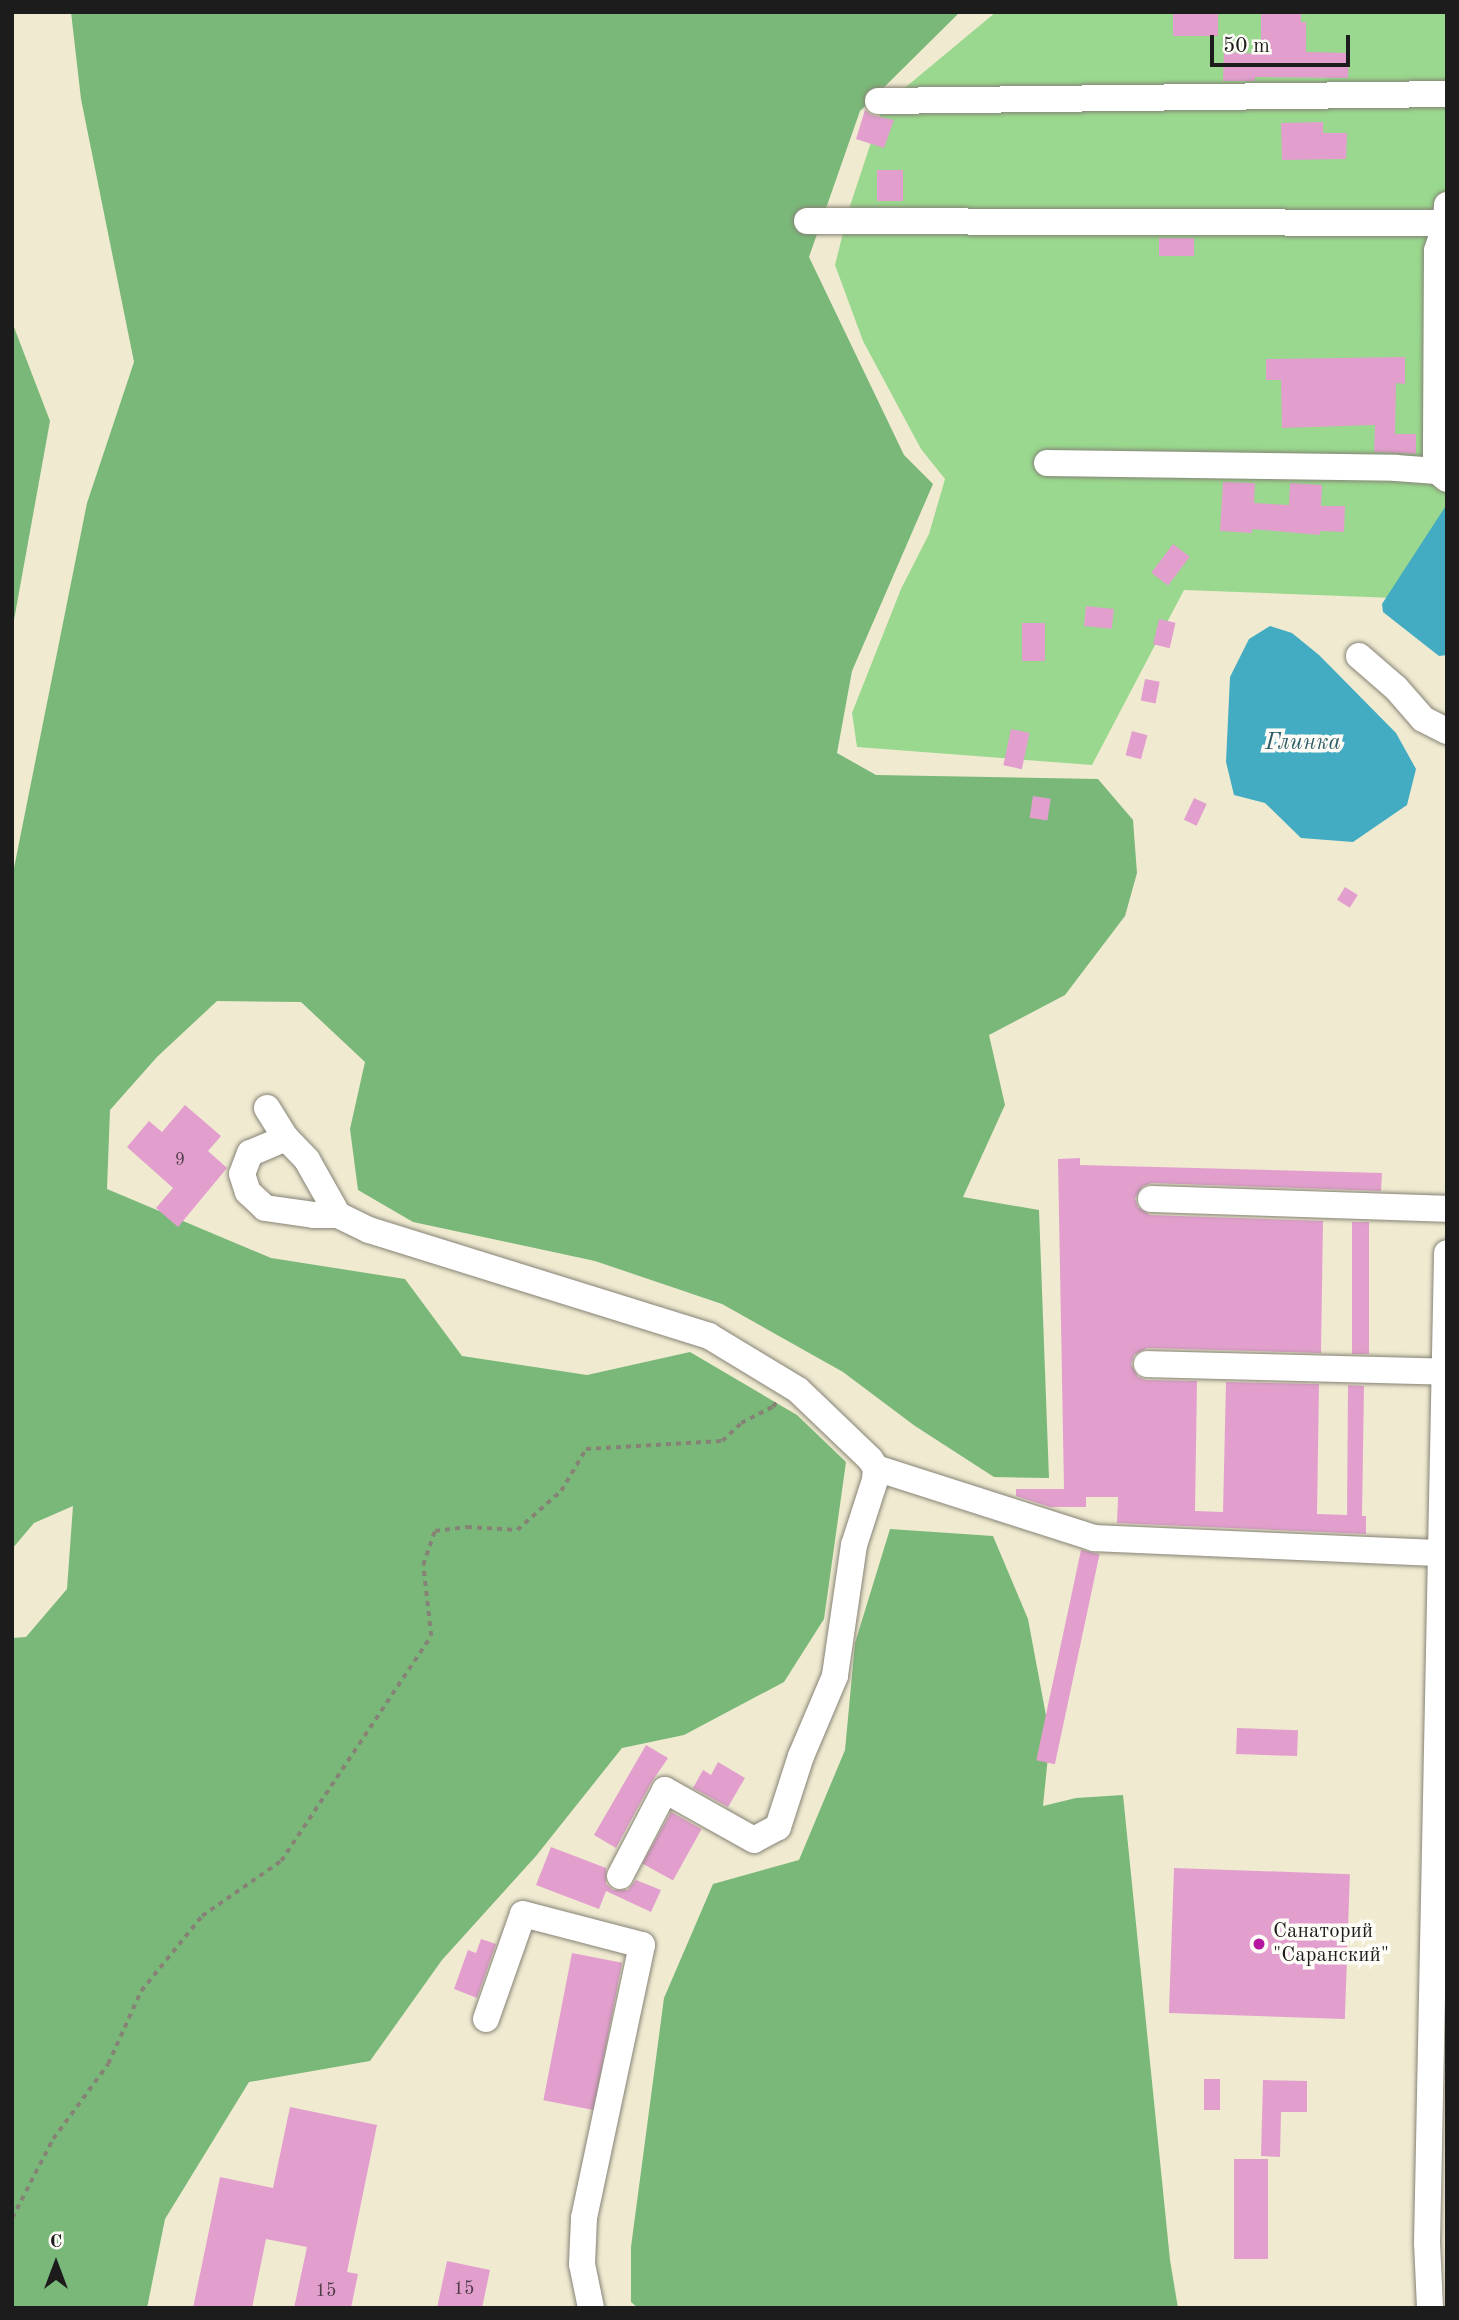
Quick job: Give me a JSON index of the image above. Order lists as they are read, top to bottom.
{
  "water": ["Глинка"],
  "places": ["Санаторий \"Саранский\""],
  "house_numbers": ["9", "15", "15"],
  "scale_bar": "50 m",
  "north": "top"
}
